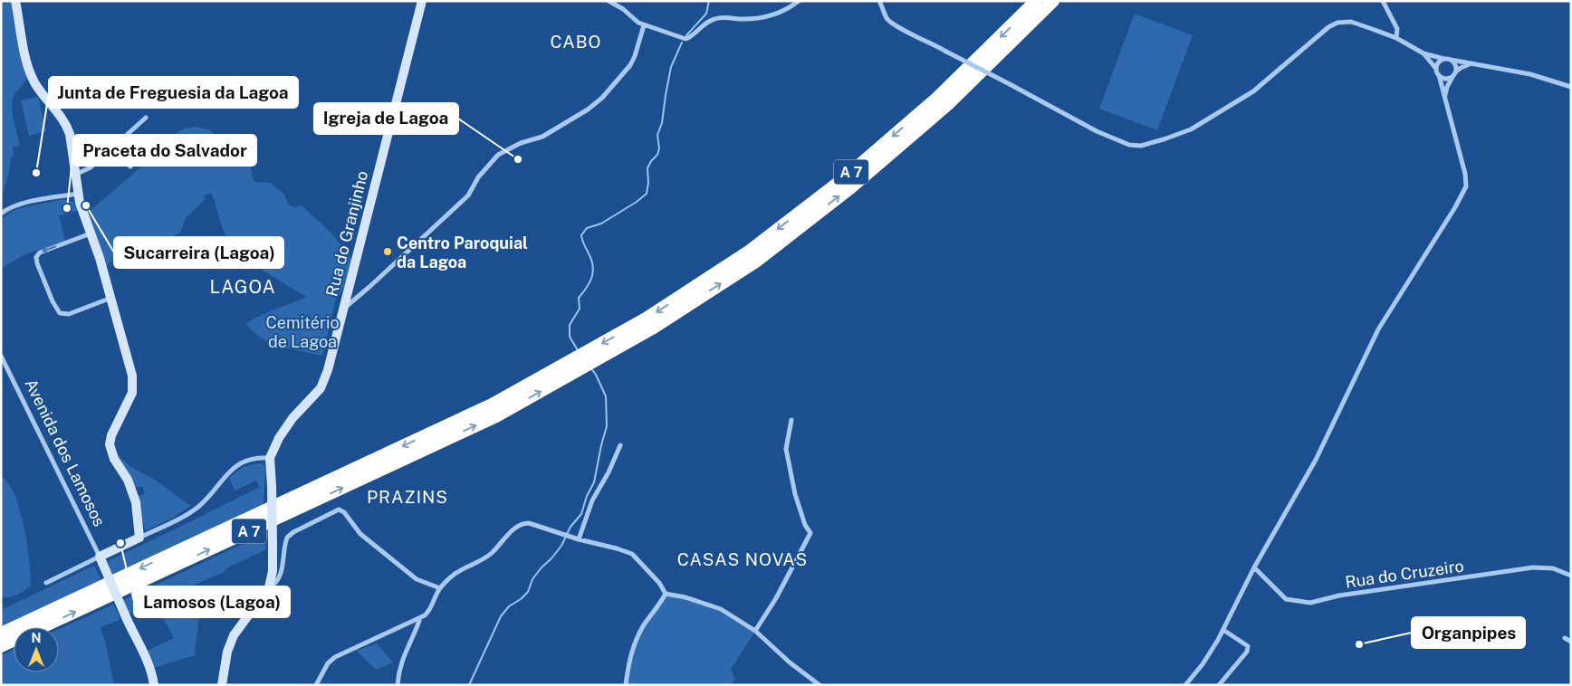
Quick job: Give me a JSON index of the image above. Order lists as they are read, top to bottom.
{
  "streets": {
    "highway": ["A 7"],
    "street": ["Rua do Granjinho", "Avenida dos Lamosos", "Rua do Cruzeiro"]
  },
  "districts": [
    "CABO",
    "LAGOA",
    "PRAZINS",
    "CASAS NOVAS"
  ],
  "parks": ["Cemitério de Lagoa"],
  "places": [
    "Igreja de Lagoa",
    "Junta de Freguesia da Lagoa",
    "Sucarreira (Lagoa)",
    "Praceta do Salvador",
    "Centro Paroquial da Lagoa",
    "Lamosos (Lagoa)",
    "Organpipes"
  ],
  "north": "top"
}
